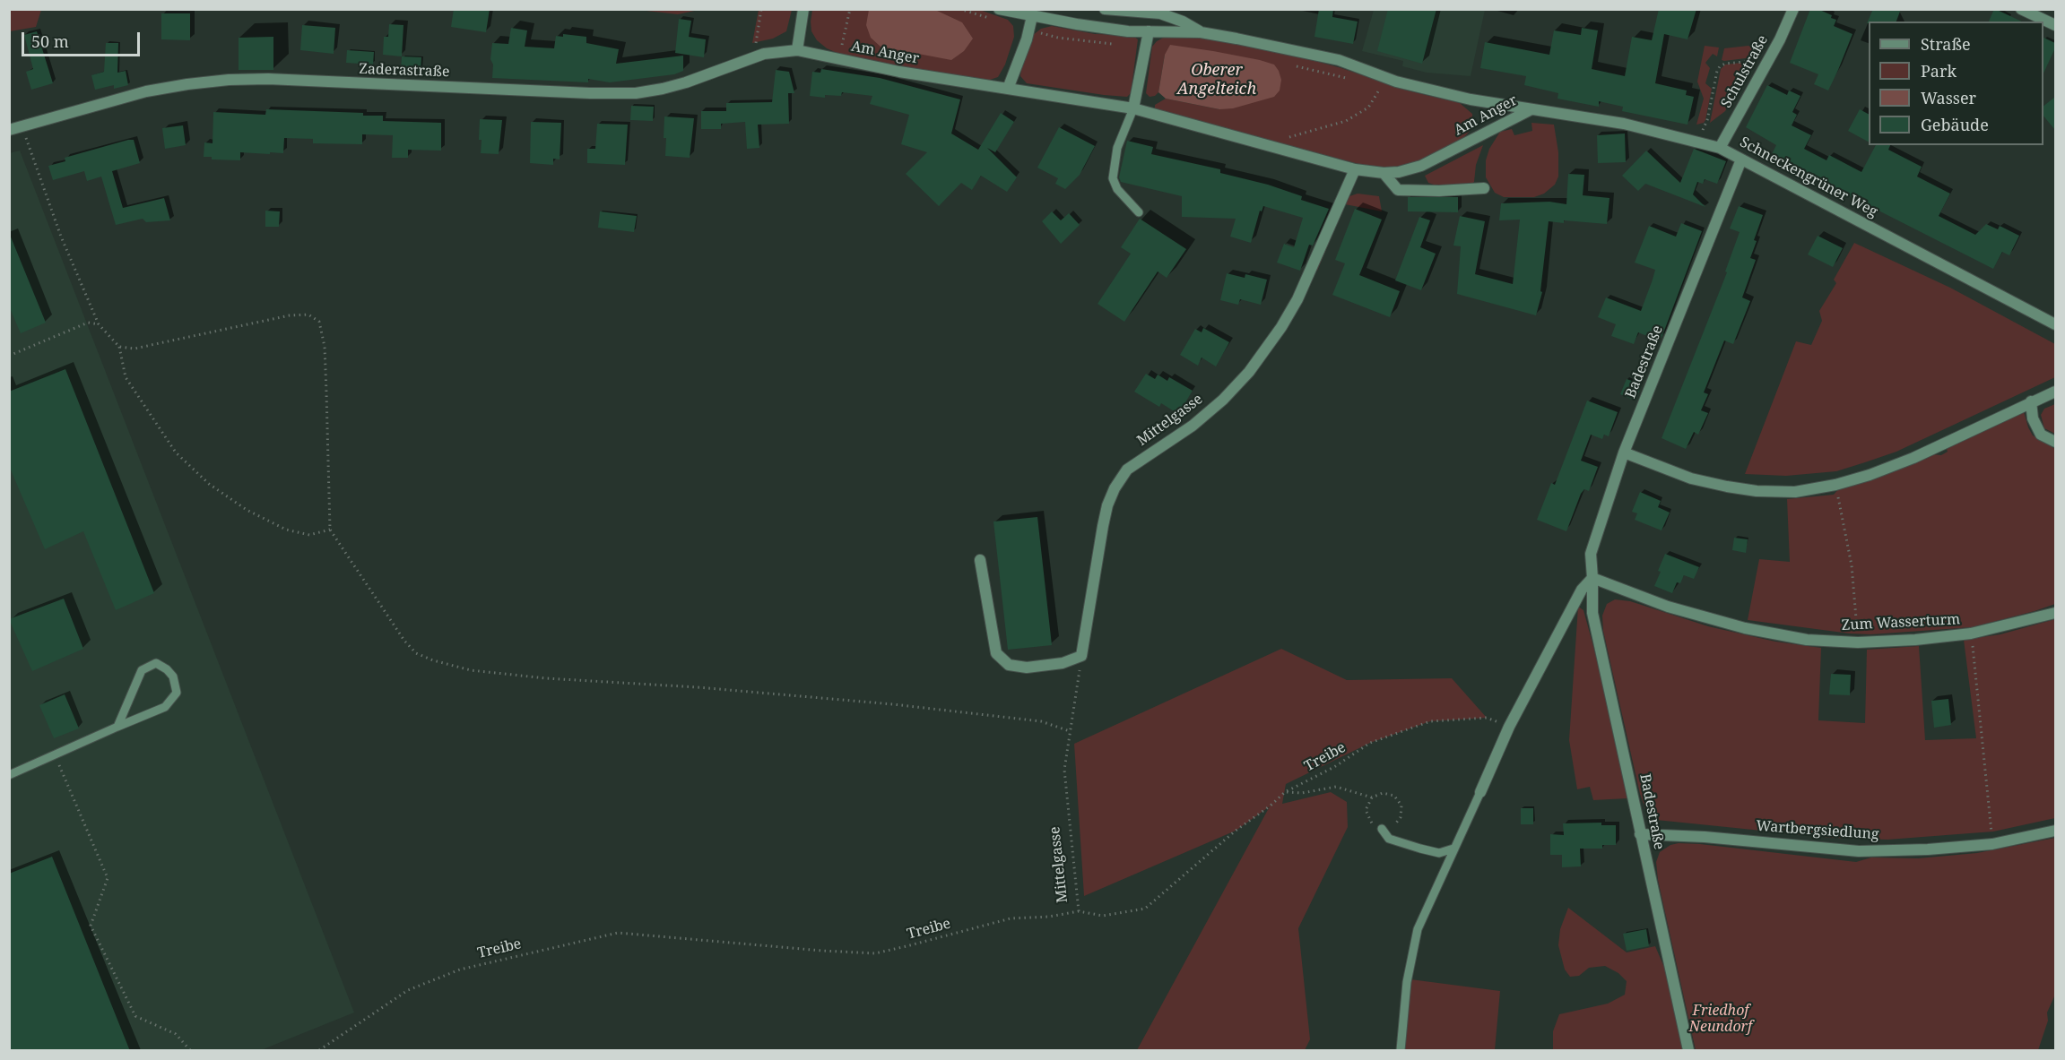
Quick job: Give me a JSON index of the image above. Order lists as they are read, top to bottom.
{
  "streets": {
    "street": [
      "Am Anger",
      "Zaderastraße",
      "Schulstraße",
      "Schneckengrüner Weg",
      "Badestraße",
      "Mittelgasse",
      "Zum Wasserturm",
      "Wartbergsiedlung"
    ],
    "path": ["Treibe"]
  },
  "crossings": [
    ["Am Anger", "Zaderastraße"],
    ["Am Anger", "Schneckengrüner Weg"],
    ["Am Anger", "Mittelgasse"],
    ["Schulstraße", "Schneckengrüner Weg"],
    ["Schneckengrüner Weg", "Badestraße"],
    ["Badestraße", "Zum Wasserturm"],
    ["Badestraße", "Wartbergsiedlung"],
    ["Mittelgasse", "Treibe"]
  ],
  "water": ["Oberer Angelteich"],
  "parks": ["Friedhof Neundorf"],
  "legend": [
    "Straße",
    "Park",
    "Wasser",
    "Gebäude"
  ],
  "scale_bar": "50 m"
}
